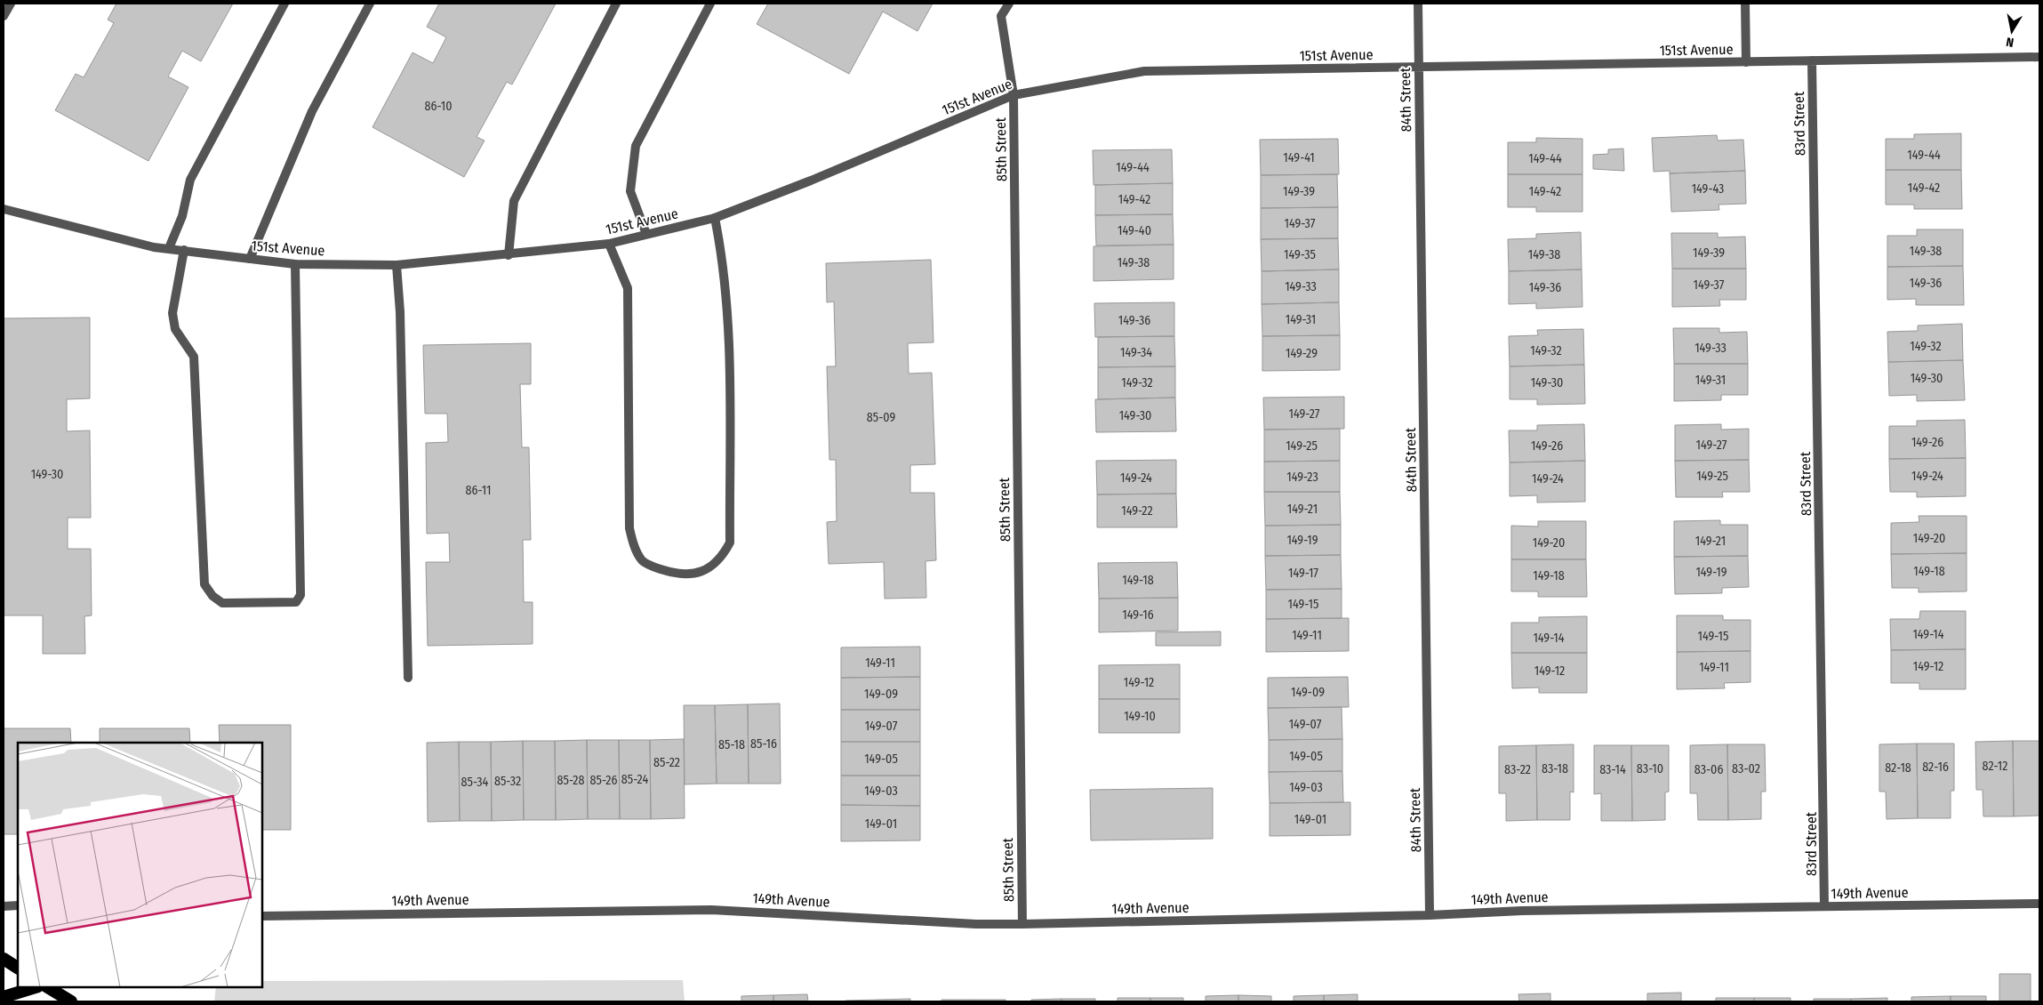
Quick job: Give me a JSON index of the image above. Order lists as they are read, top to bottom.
{
  "streets": {
    "street": [
      "151st Avenue",
      "84th Street",
      "83rd Street",
      "85th Street",
      "149th Avenue"
    ]
  },
  "crossings": [
    ["151st Avenue", "84th Street"],
    ["151st Avenue", "83rd Street"],
    ["151st Avenue", "85th Street"],
    ["84th Street", "149th Avenue"],
    ["83rd Street", "149th Avenue"],
    ["85th Street", "149th Avenue"]
  ],
  "house_numbers": [
    "86-10",
    "149-44",
    "149-41",
    "149-44",
    "149-44",
    "149-42",
    "149-43",
    "149-39",
    "149-42",
    "149-42",
    "149-37",
    "149-40",
    "149-38",
    "149-39",
    "149-35",
    "149-38",
    "149-38",
    "149-36",
    "149-37",
    "149-33",
    "149-36",
    "149-31",
    "149-36",
    "149-32",
    "149-33",
    "149-32",
    "149-34",
    "149-29",
    "149-30",
    "149-31",
    "149-32",
    "149-30",
    "149-27",
    "149-30",
    "85-09",
    "149-26",
    "149-27",
    "149-25",
    "149-26",
    "149-30",
    "149-25",
    "149-24",
    "149-23",
    "149-24",
    "149-24",
    "86-11",
    "149-21",
    "149-22",
    "149-20",
    "149-19",
    "149-21",
    "149-20",
    "149-18",
    "149-19",
    "149-17",
    "149-18",
    "149-18",
    "149-15",
    "149-16",
    "149-14",
    "149-11",
    "149-15",
    "149-14",
    "149-11",
    "149-12",
    "149-11",
    "149-12",
    "149-12",
    "149-09",
    "149-09",
    "149-10",
    "149-07",
    "149-07",
    "85-16",
    "85-18",
    "149-05",
    "149-05",
    "85-22",
    "82-12",
    "82-16",
    "82-18",
    "83-18",
    "83-10",
    "83-02",
    "83-22",
    "83-14",
    "83-06",
    "85-24",
    "85-28",
    "85-26",
    "85-32",
    "85-34",
    "149-03",
    "149-03",
    "149-01",
    "149-01"
  ],
  "north": "bottom"
}
